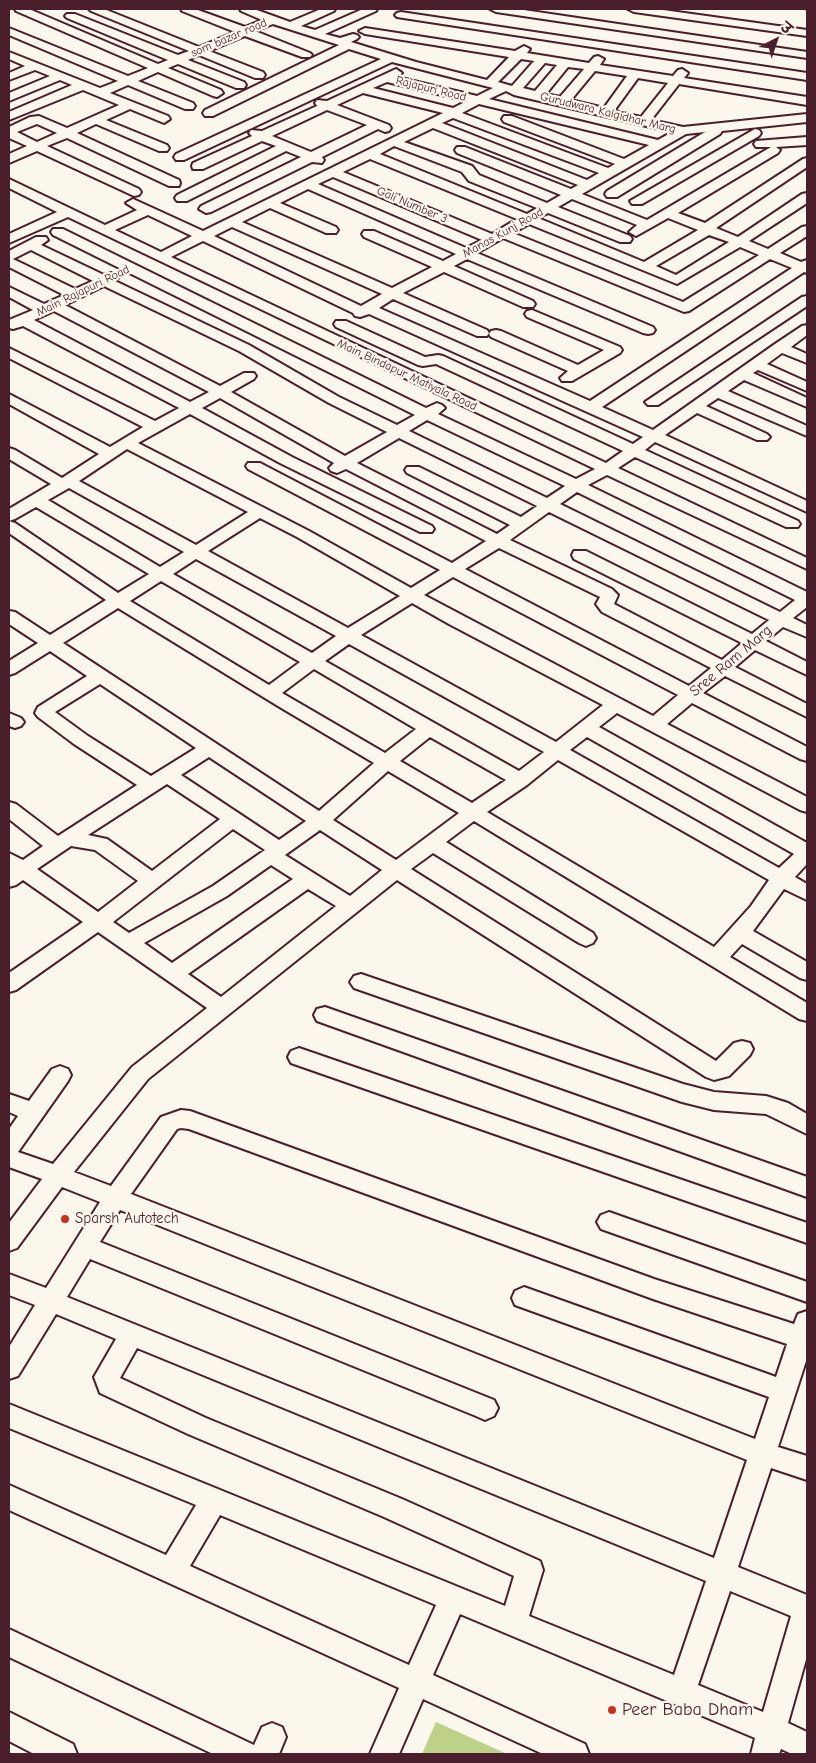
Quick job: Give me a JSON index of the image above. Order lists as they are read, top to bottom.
{
  "streets": {
    "street": [
      "som bazar road",
      "Rajapuri Road",
      "Gurudwara Kalgidhar Marg",
      "Gali Number 3",
      "Manas Kunj Road",
      "Main Rajapuri Road",
      "Main Bindapur Matiyala Road",
      "Sree Ram Marg"
    ]
  },
  "crossings": [
    ["som bazar road", "Gurudwara Kalgidhar Marg"],
    ["Rajapuri Road", "Main Rajapuri Road"],
    ["Gurudwara Kalgidhar Marg", "Manas Kunj Road"],
    ["Gurudwara Kalgidhar Marg", "Main Rajapuri Road"],
    ["Gali Number 3", "Manas Kunj Road"],
    ["Gali Number 3", "Main Rajapuri Road"],
    ["Manas Kunj Road", "Main Bindapur Matiyala Road"],
    ["Main Rajapuri Road", "Main Bindapur Matiyala Road"]
  ],
  "places": ["Sparsh Autotech", "Peer Baba Dham"],
  "north": "top right"
}
